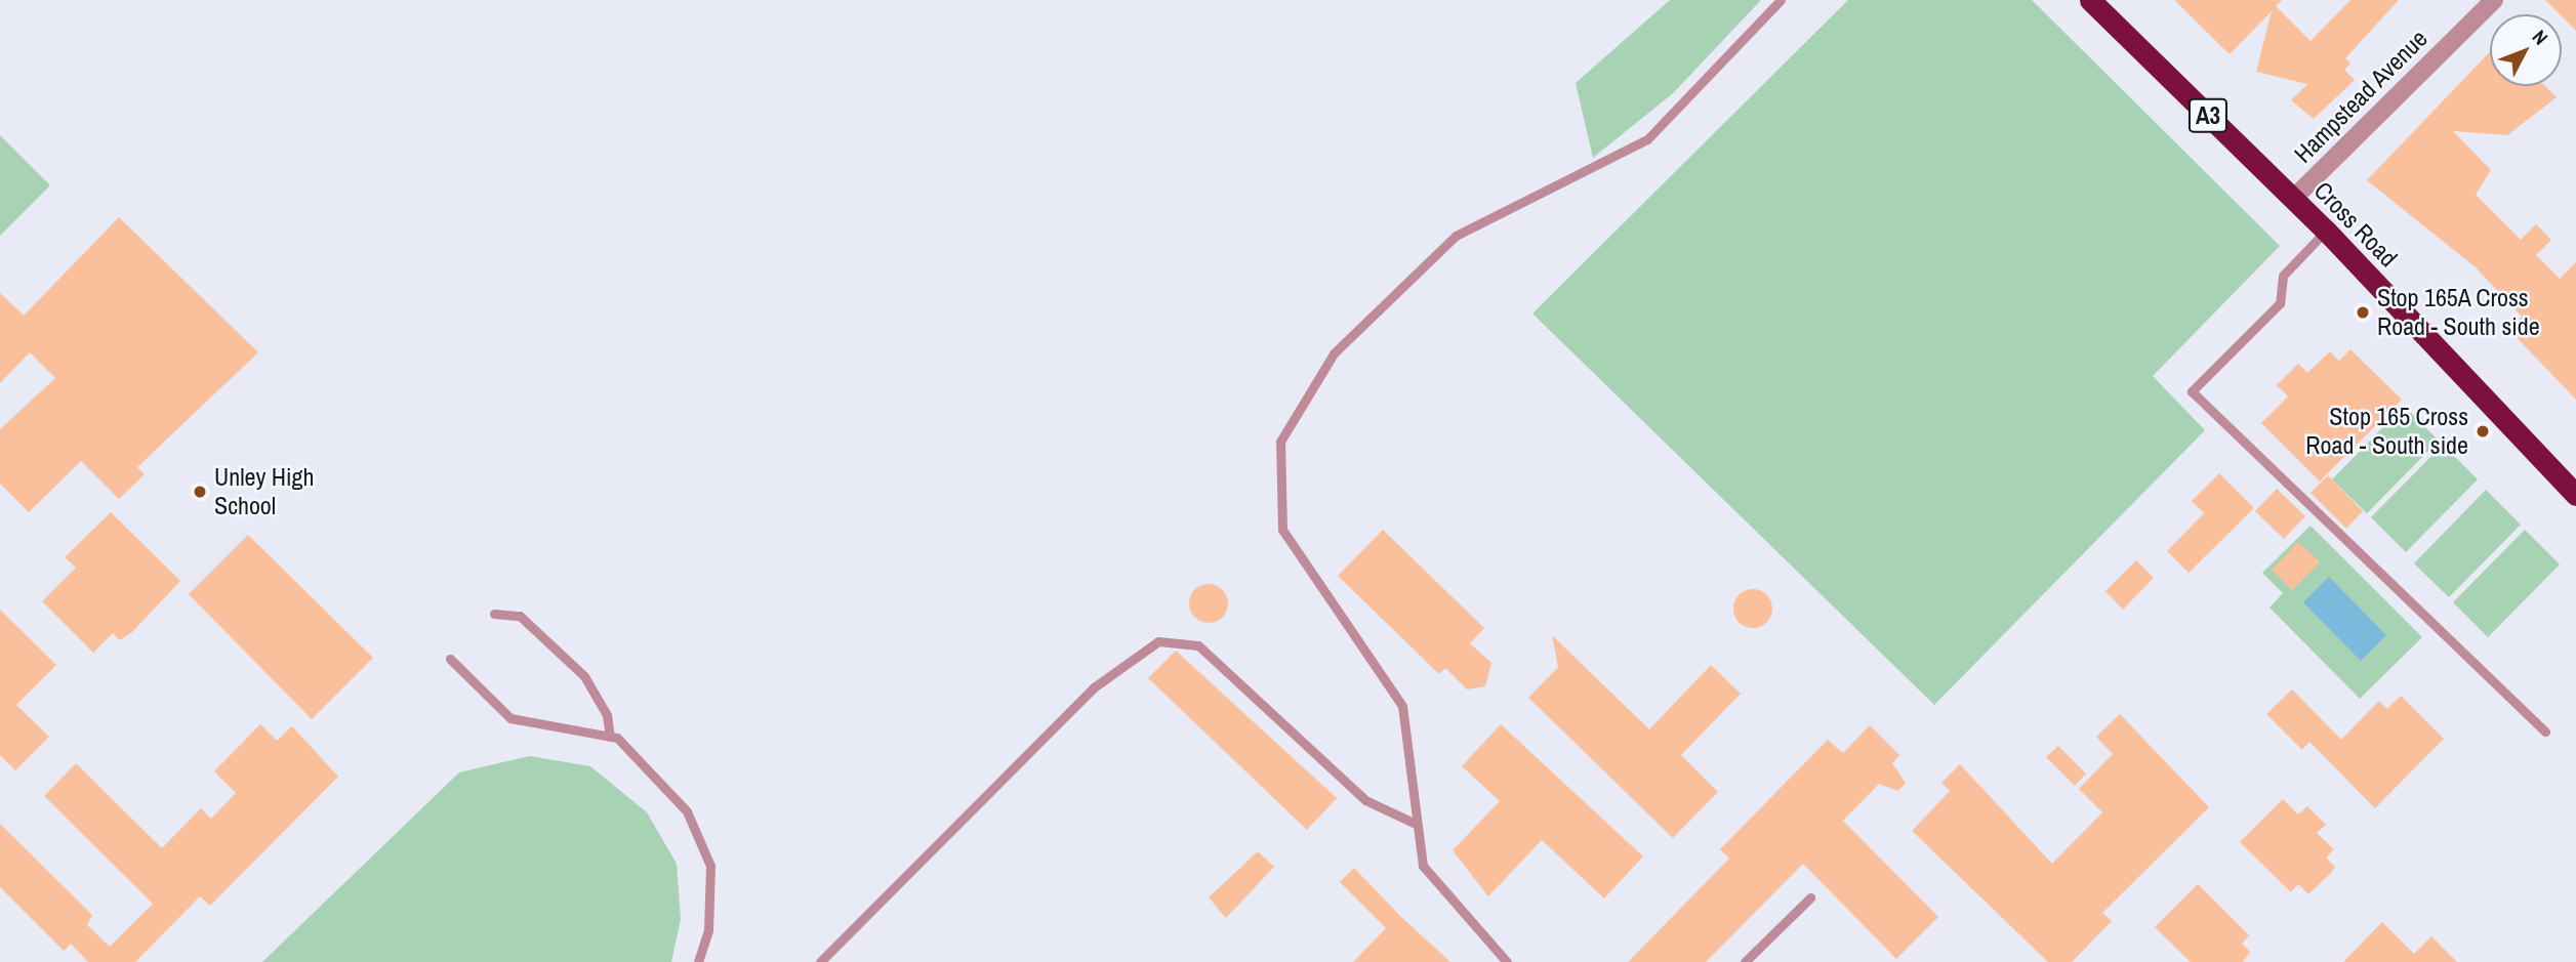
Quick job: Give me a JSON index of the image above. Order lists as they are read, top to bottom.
{
  "streets": {
    "highway": ["A3", "Cross Road"],
    "street": ["Hampstead Avenue"]
  },
  "crossings": [
    ["Hampstead Avenue", "Cross Road"]
  ],
  "places": ["Stop 165A Cross Road - South side", "Stop 165 Cross Road - South side", "Unley High School"],
  "north": "top right"
}
